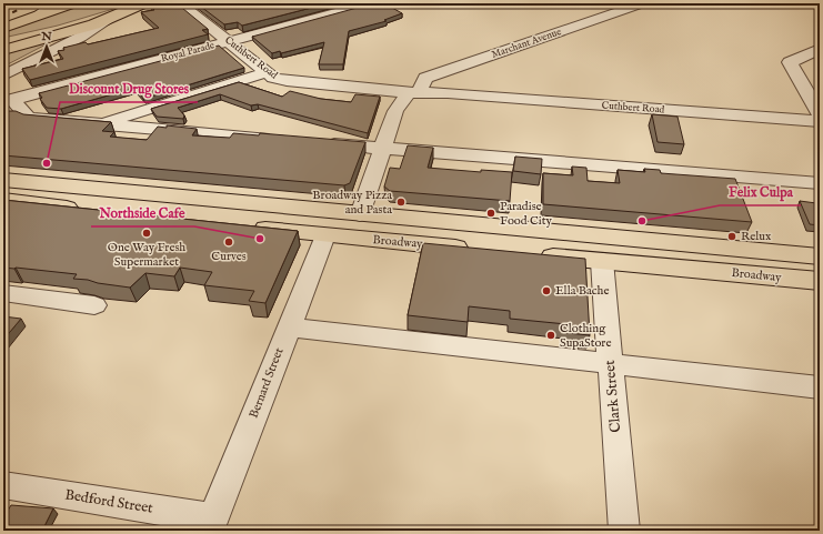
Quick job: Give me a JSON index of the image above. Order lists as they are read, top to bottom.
{
  "streets": {
    "main road": ["Broadway"],
    "street": [
      "Marchant Avenue",
      "Royal Parade",
      "Cuthbert Road",
      "Bernard Street",
      "Clark Street",
      "Bedford Street"
    ]
  },
  "crossings": [
    ["Marchant Avenue", "Cuthbert Road"],
    ["Marchant Avenue", "Broadway"],
    ["Royal Parade", "Cuthbert Road"],
    ["Broadway", "Bernard Street"],
    ["Broadway", "Clark Street"],
    ["Bernard Street", "Bedford Street"]
  ],
  "places": [
    "Discount Drug Stores",
    "Broadway Pizza and Pasta",
    "Paradise Food City",
    "Felix Culpa",
    "One Way Fresh Supermarket",
    "Relux",
    "Northside Cafe",
    "Curves",
    "Ella Bache",
    "Clothing SupaStore"
  ],
  "north": "top"
}
